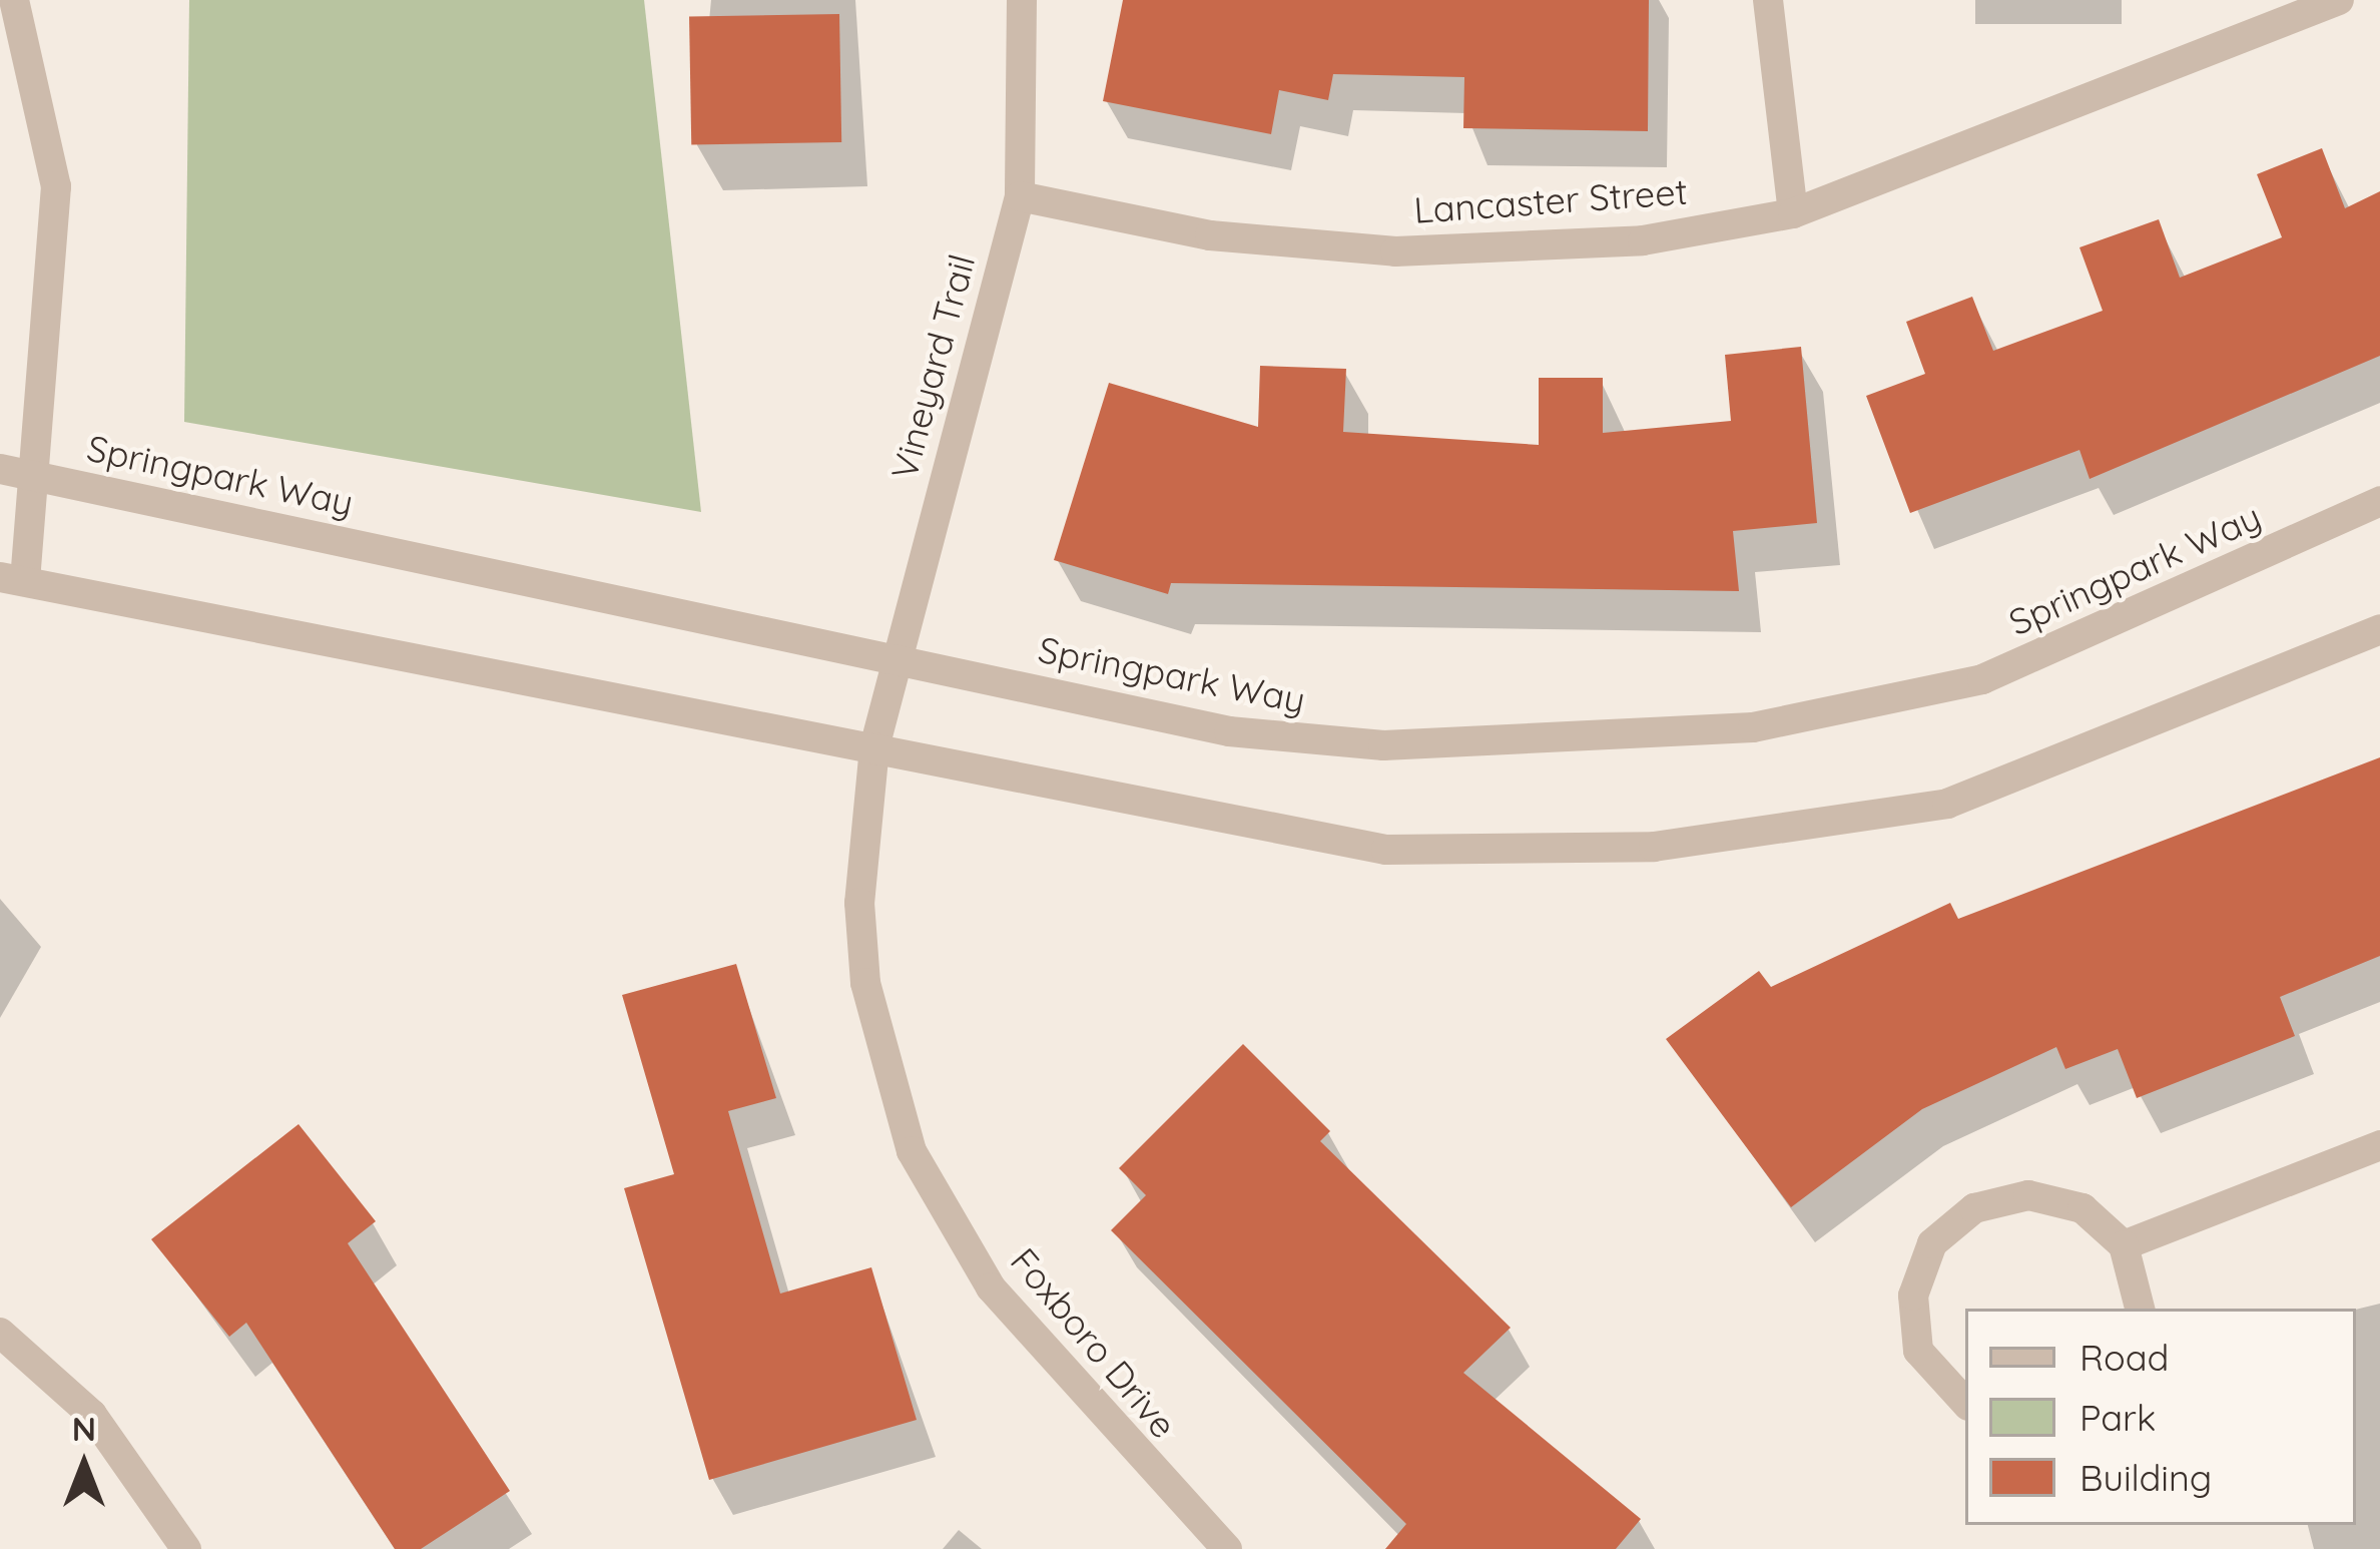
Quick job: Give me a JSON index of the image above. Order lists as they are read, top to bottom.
{
  "streets": {
    "street": [
      "Lancaster Street",
      "Vineyard Trail",
      "Springpark Way",
      "Foxboro Drive"
    ]
  },
  "crossings": [
    ["Lancaster Street", "Vineyard Trail"],
    ["Vineyard Trail", "Springpark Way"],
    ["Vineyard Trail", "Foxboro Drive"]
  ],
  "legend": ["Road", "Park", "Building"],
  "north": "top"
}
